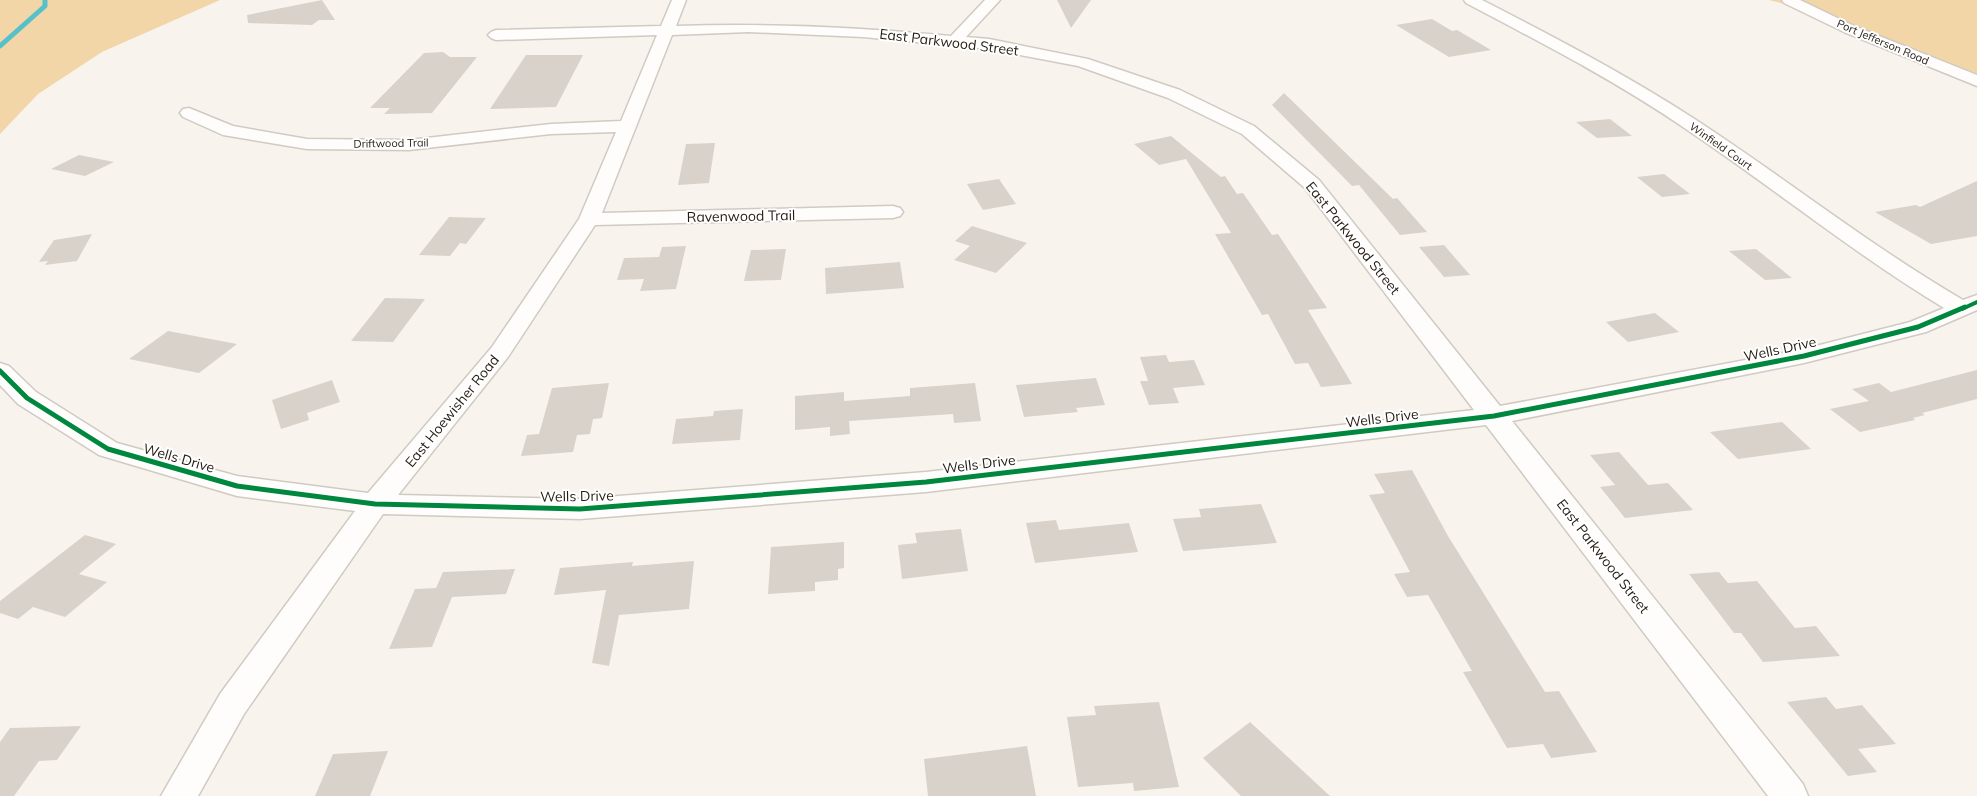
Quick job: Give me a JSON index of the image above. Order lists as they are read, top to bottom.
{
  "streets": {
    "street": [
      "East Parkwood Street",
      "Port Jefferson Road",
      "Driftwood Trail",
      "Winfield Court",
      "Ravenwood Trail",
      "Wells Drive",
      "East Hoewisher Road"
    ]
  },
  "crossings": [
    ["East Parkwood Street", "Wells Drive"],
    ["East Parkwood Street", "East Hoewisher Road"],
    ["Driftwood Trail", "East Hoewisher Road"],
    ["Winfield Court", "Wells Drive"],
    ["Ravenwood Trail", "East Hoewisher Road"],
    ["Wells Drive", "East Hoewisher Road"]
  ]
}
